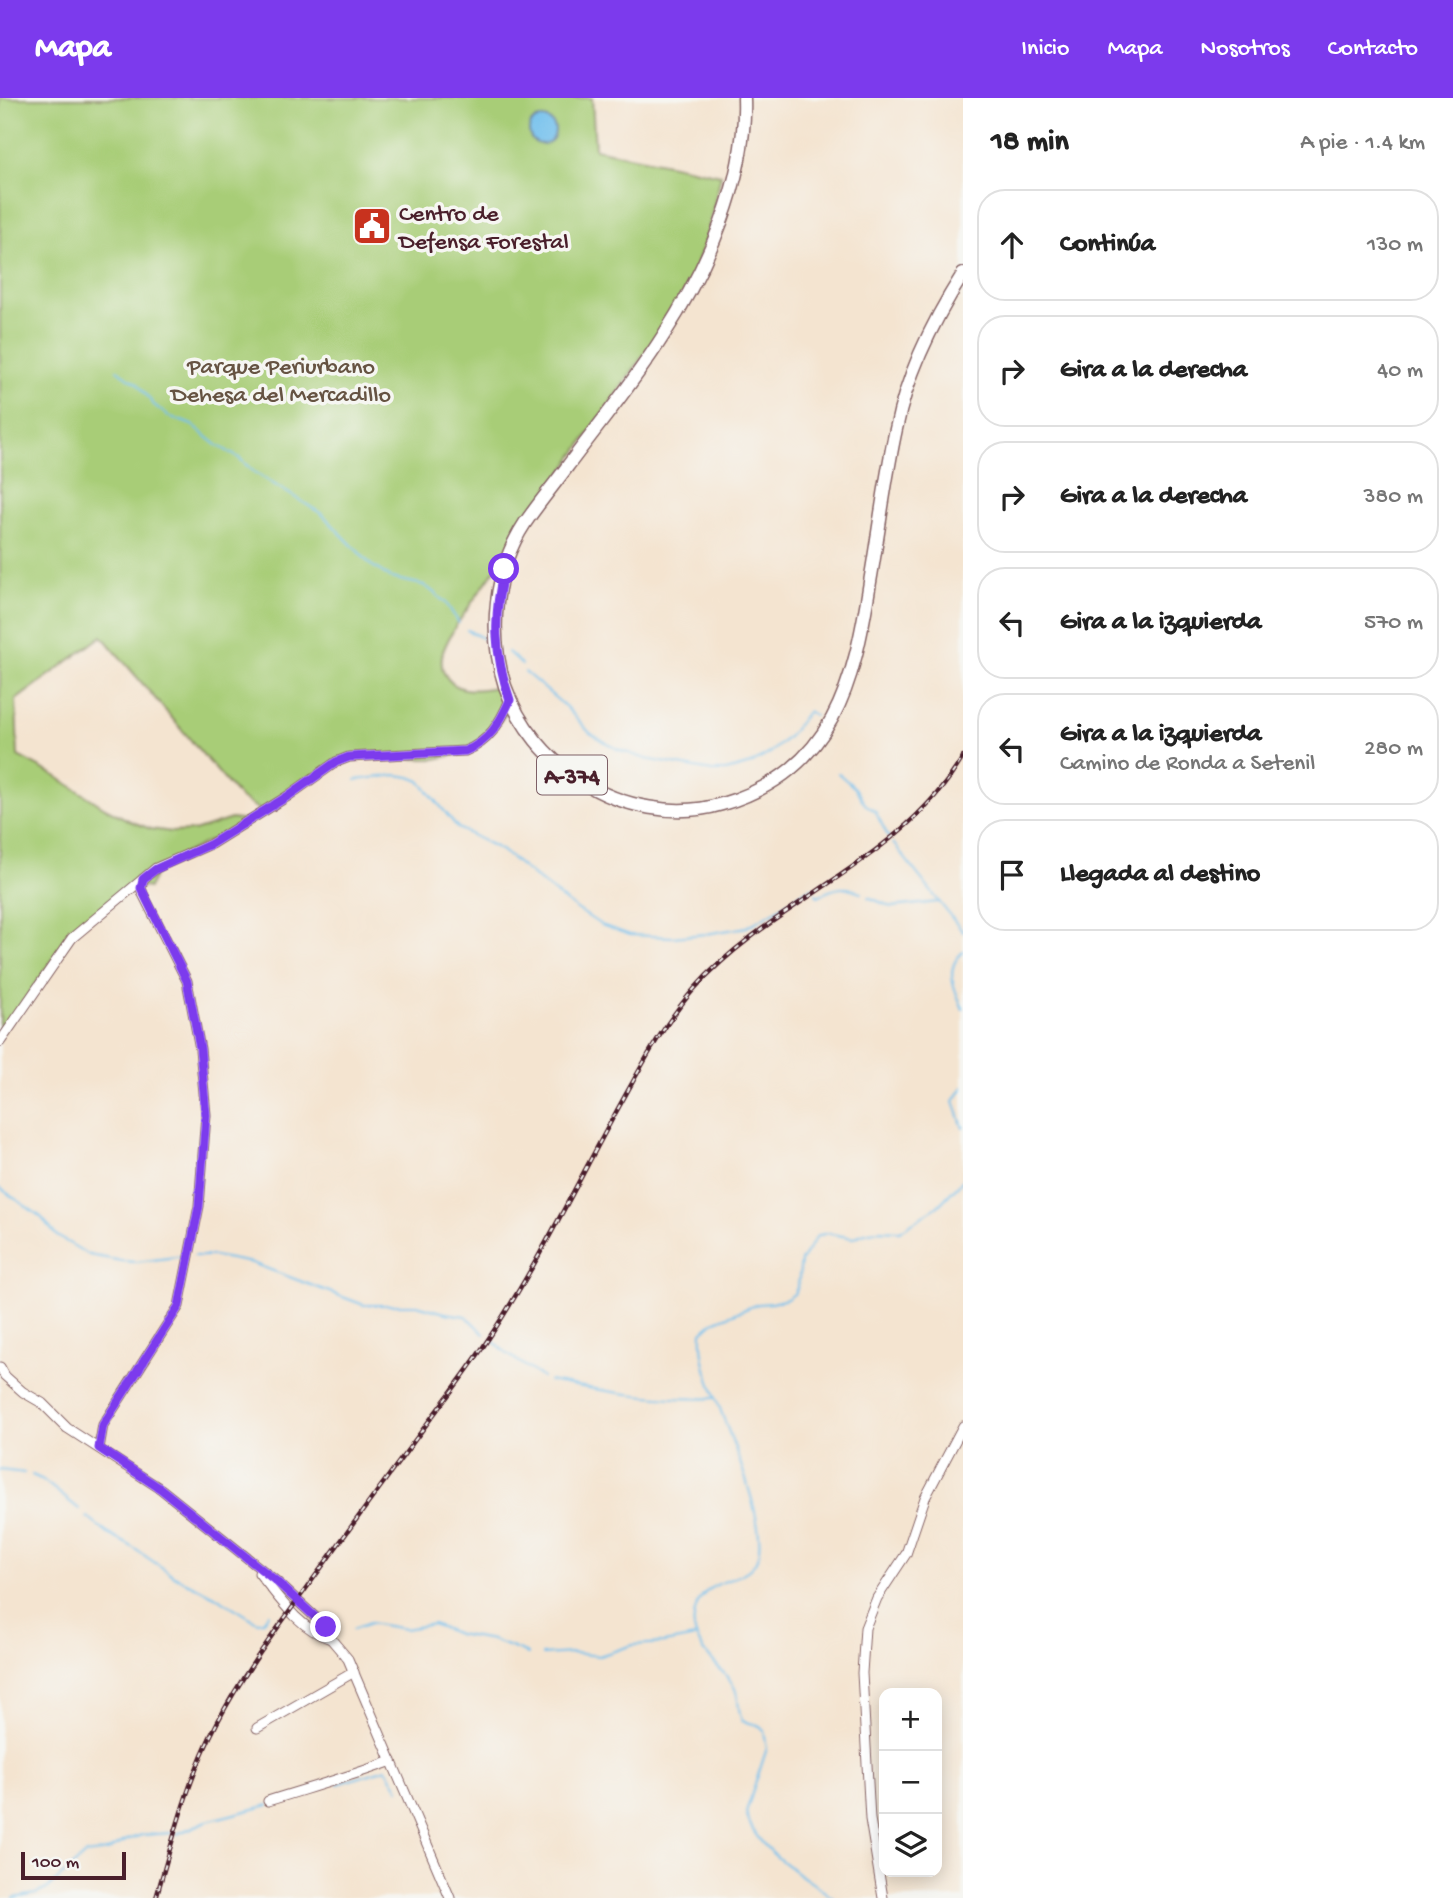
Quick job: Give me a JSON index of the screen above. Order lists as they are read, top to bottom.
{
  "streets": {
    "main road": ["A-374"]
  },
  "parks": ["Parque Periurbano Dehesa del Mercadillo"],
  "places": {
    "public building": ["Centro de Defensa Forestal"]
  },
  "scale_bar": "100 m",
  "page": {
    "header": "Mapa",
    "nav": [
      "Inicio",
      "Mapa",
      "Nosotros",
      "Contacto"
    ],
    "heading": ["18 min", "A pie · 1.4 km"],
    "list": [
      ["Continúa", "130 m"],
      ["Gira a la derecha", "40 m"],
      ["Gira a la derecha", "380 m"],
      ["Gira a la izquierda", "570 m"],
      ["Gira a la izquierda", "Camino de Ronda a Setenil", "280 m"],
      "Llegada al destino"
    ],
    "map_buttons": ["+", "−"],
    "scale": "100 m"
  }
}
